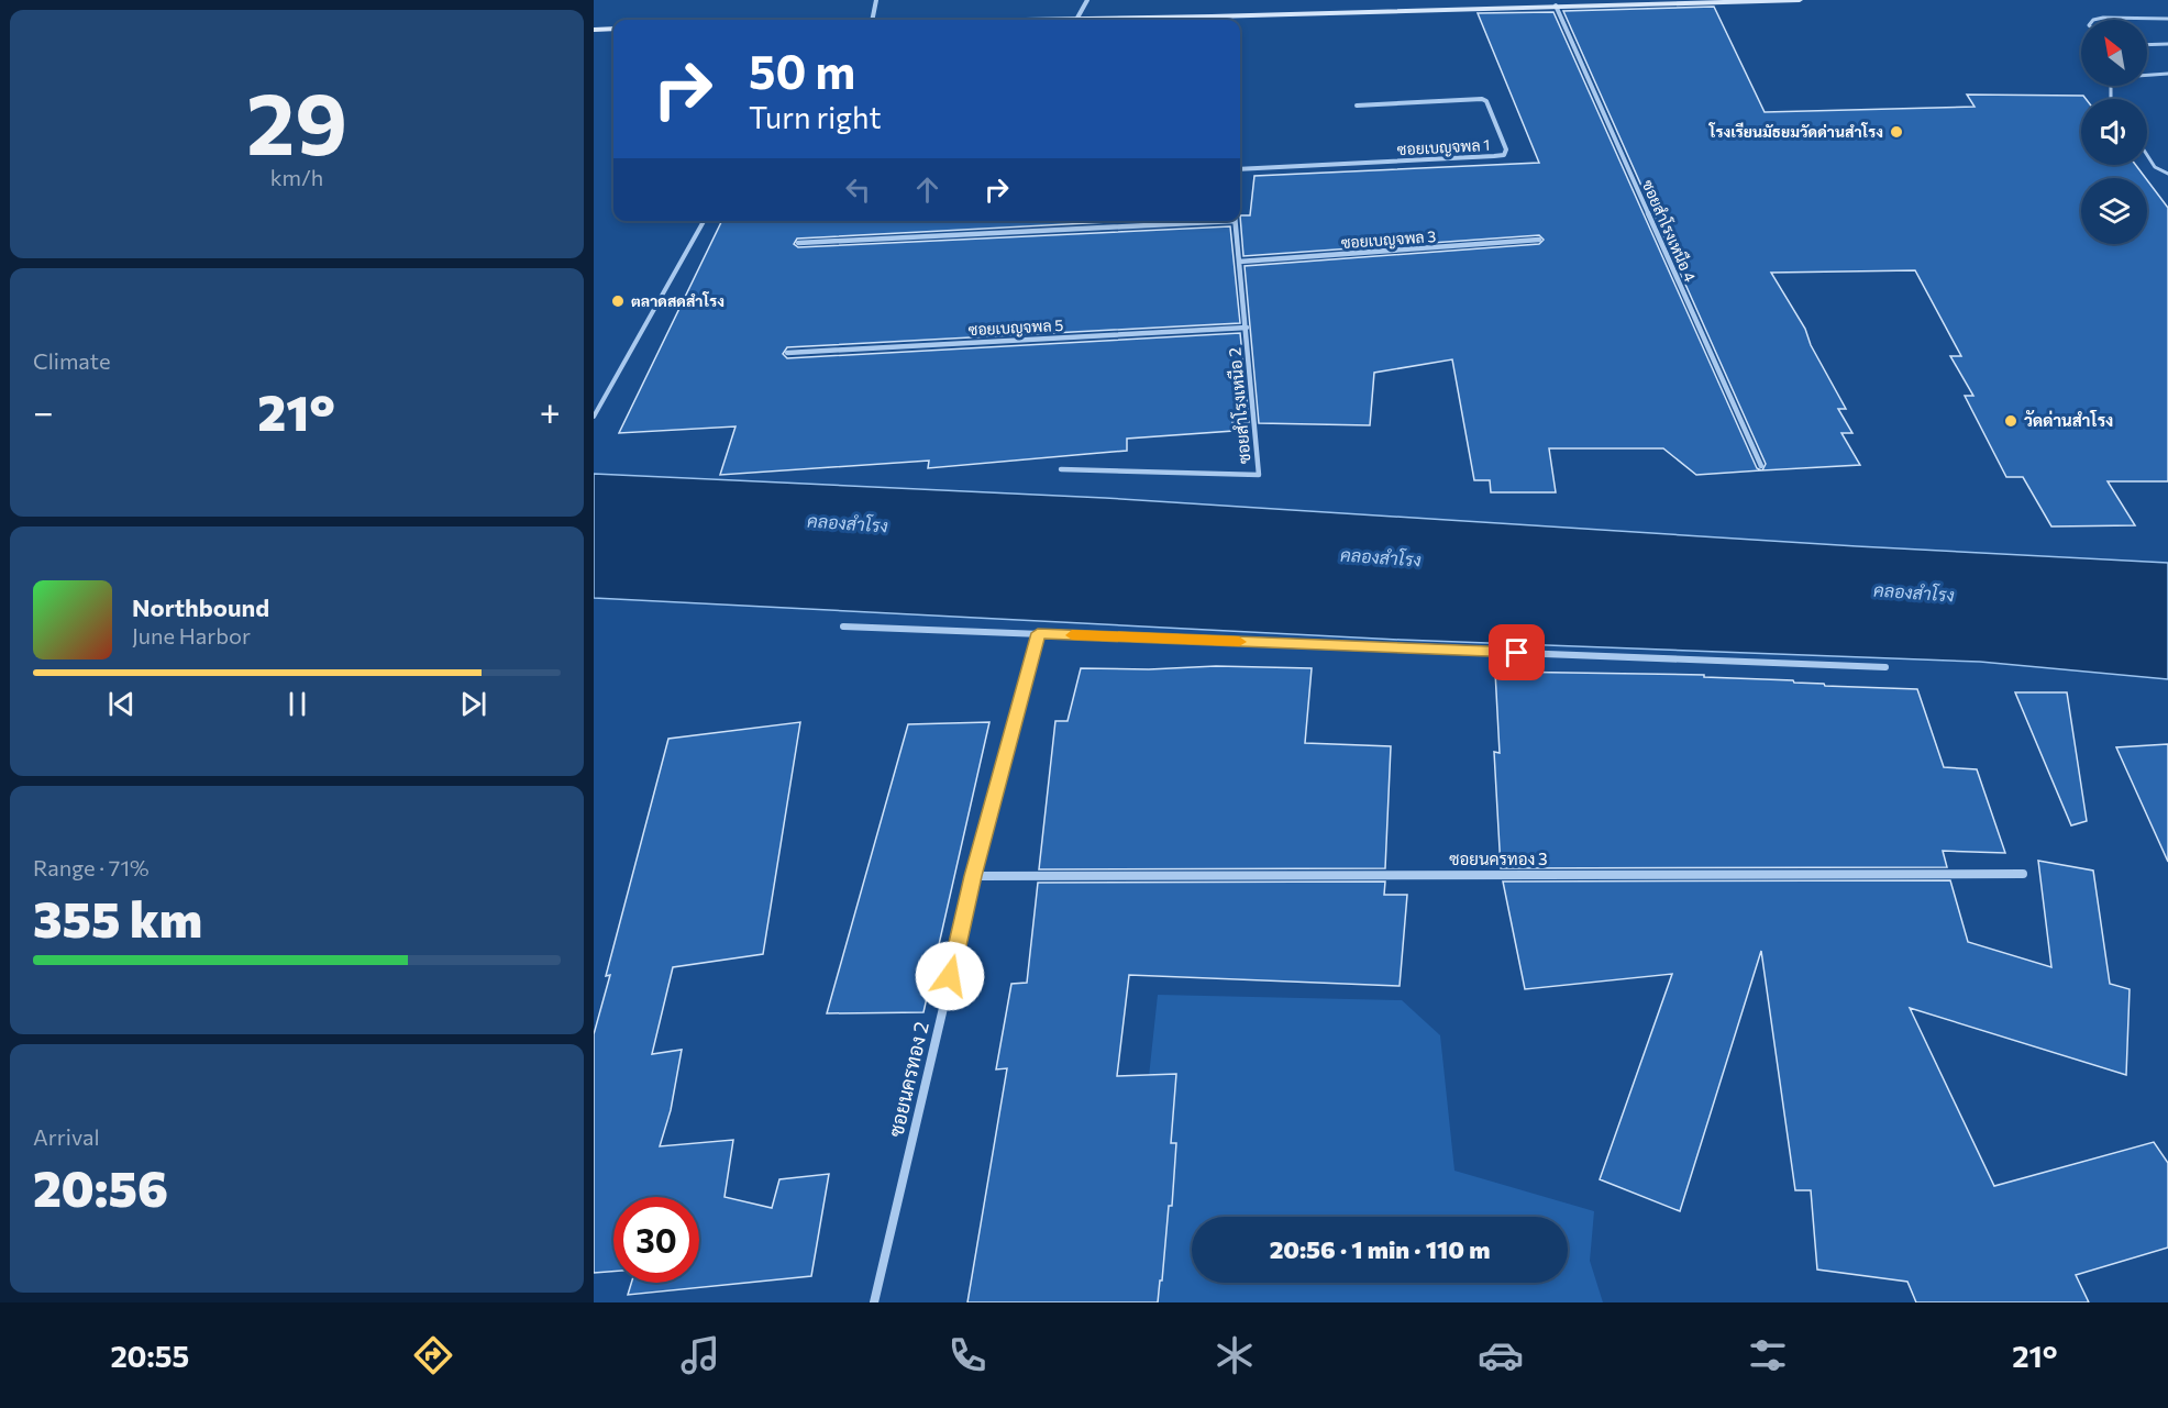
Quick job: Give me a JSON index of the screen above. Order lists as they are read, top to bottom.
{
  "streets": {
    "street": [
      "ซอยเบญจพล 1",
      "ซอยสำโรงเหนือ 4",
      "ซอยเบญจพล 3",
      "ซอยเบญจพล 5",
      "ซอยสำโรงเหนือ 2",
      "ซอยนครทอง 3",
      "ซอยนครทอง 2"
    ]
  },
  "crossings": [
    ["ซอยเบญจพล 3", "ซอยสำโรงเหนือ 2"],
    ["ซอยเบญจพล 5", "ซอยสำโรงเหนือ 2"],
    ["ซอยนครทอง 3", "ซอยนครทอง 2"]
  ],
  "water": ["คลองสำโรง"],
  "places": ["โรงเรียนมัธยมวัดด่านสำโรง", "ตลาดสดสำโรง", "วัดด่านสำโรง"],
  "north": "top left",
  "page": {
    "tile": [
      ["29", "km/h"],
      "Climate",
      ["Range · 71%", "355 km"],
      ["Arrival", "20:56"]
    ],
    "turn": ["50 m", "Turn right"],
    "heat": ["−", "21°", "+"],
    "song": ["Northbound", "June Harbor"],
    "limit": "30",
    "trip": "20:56 · 1 min · 110 m",
    "tabs": ["20:55", "21°"]
  }
}
